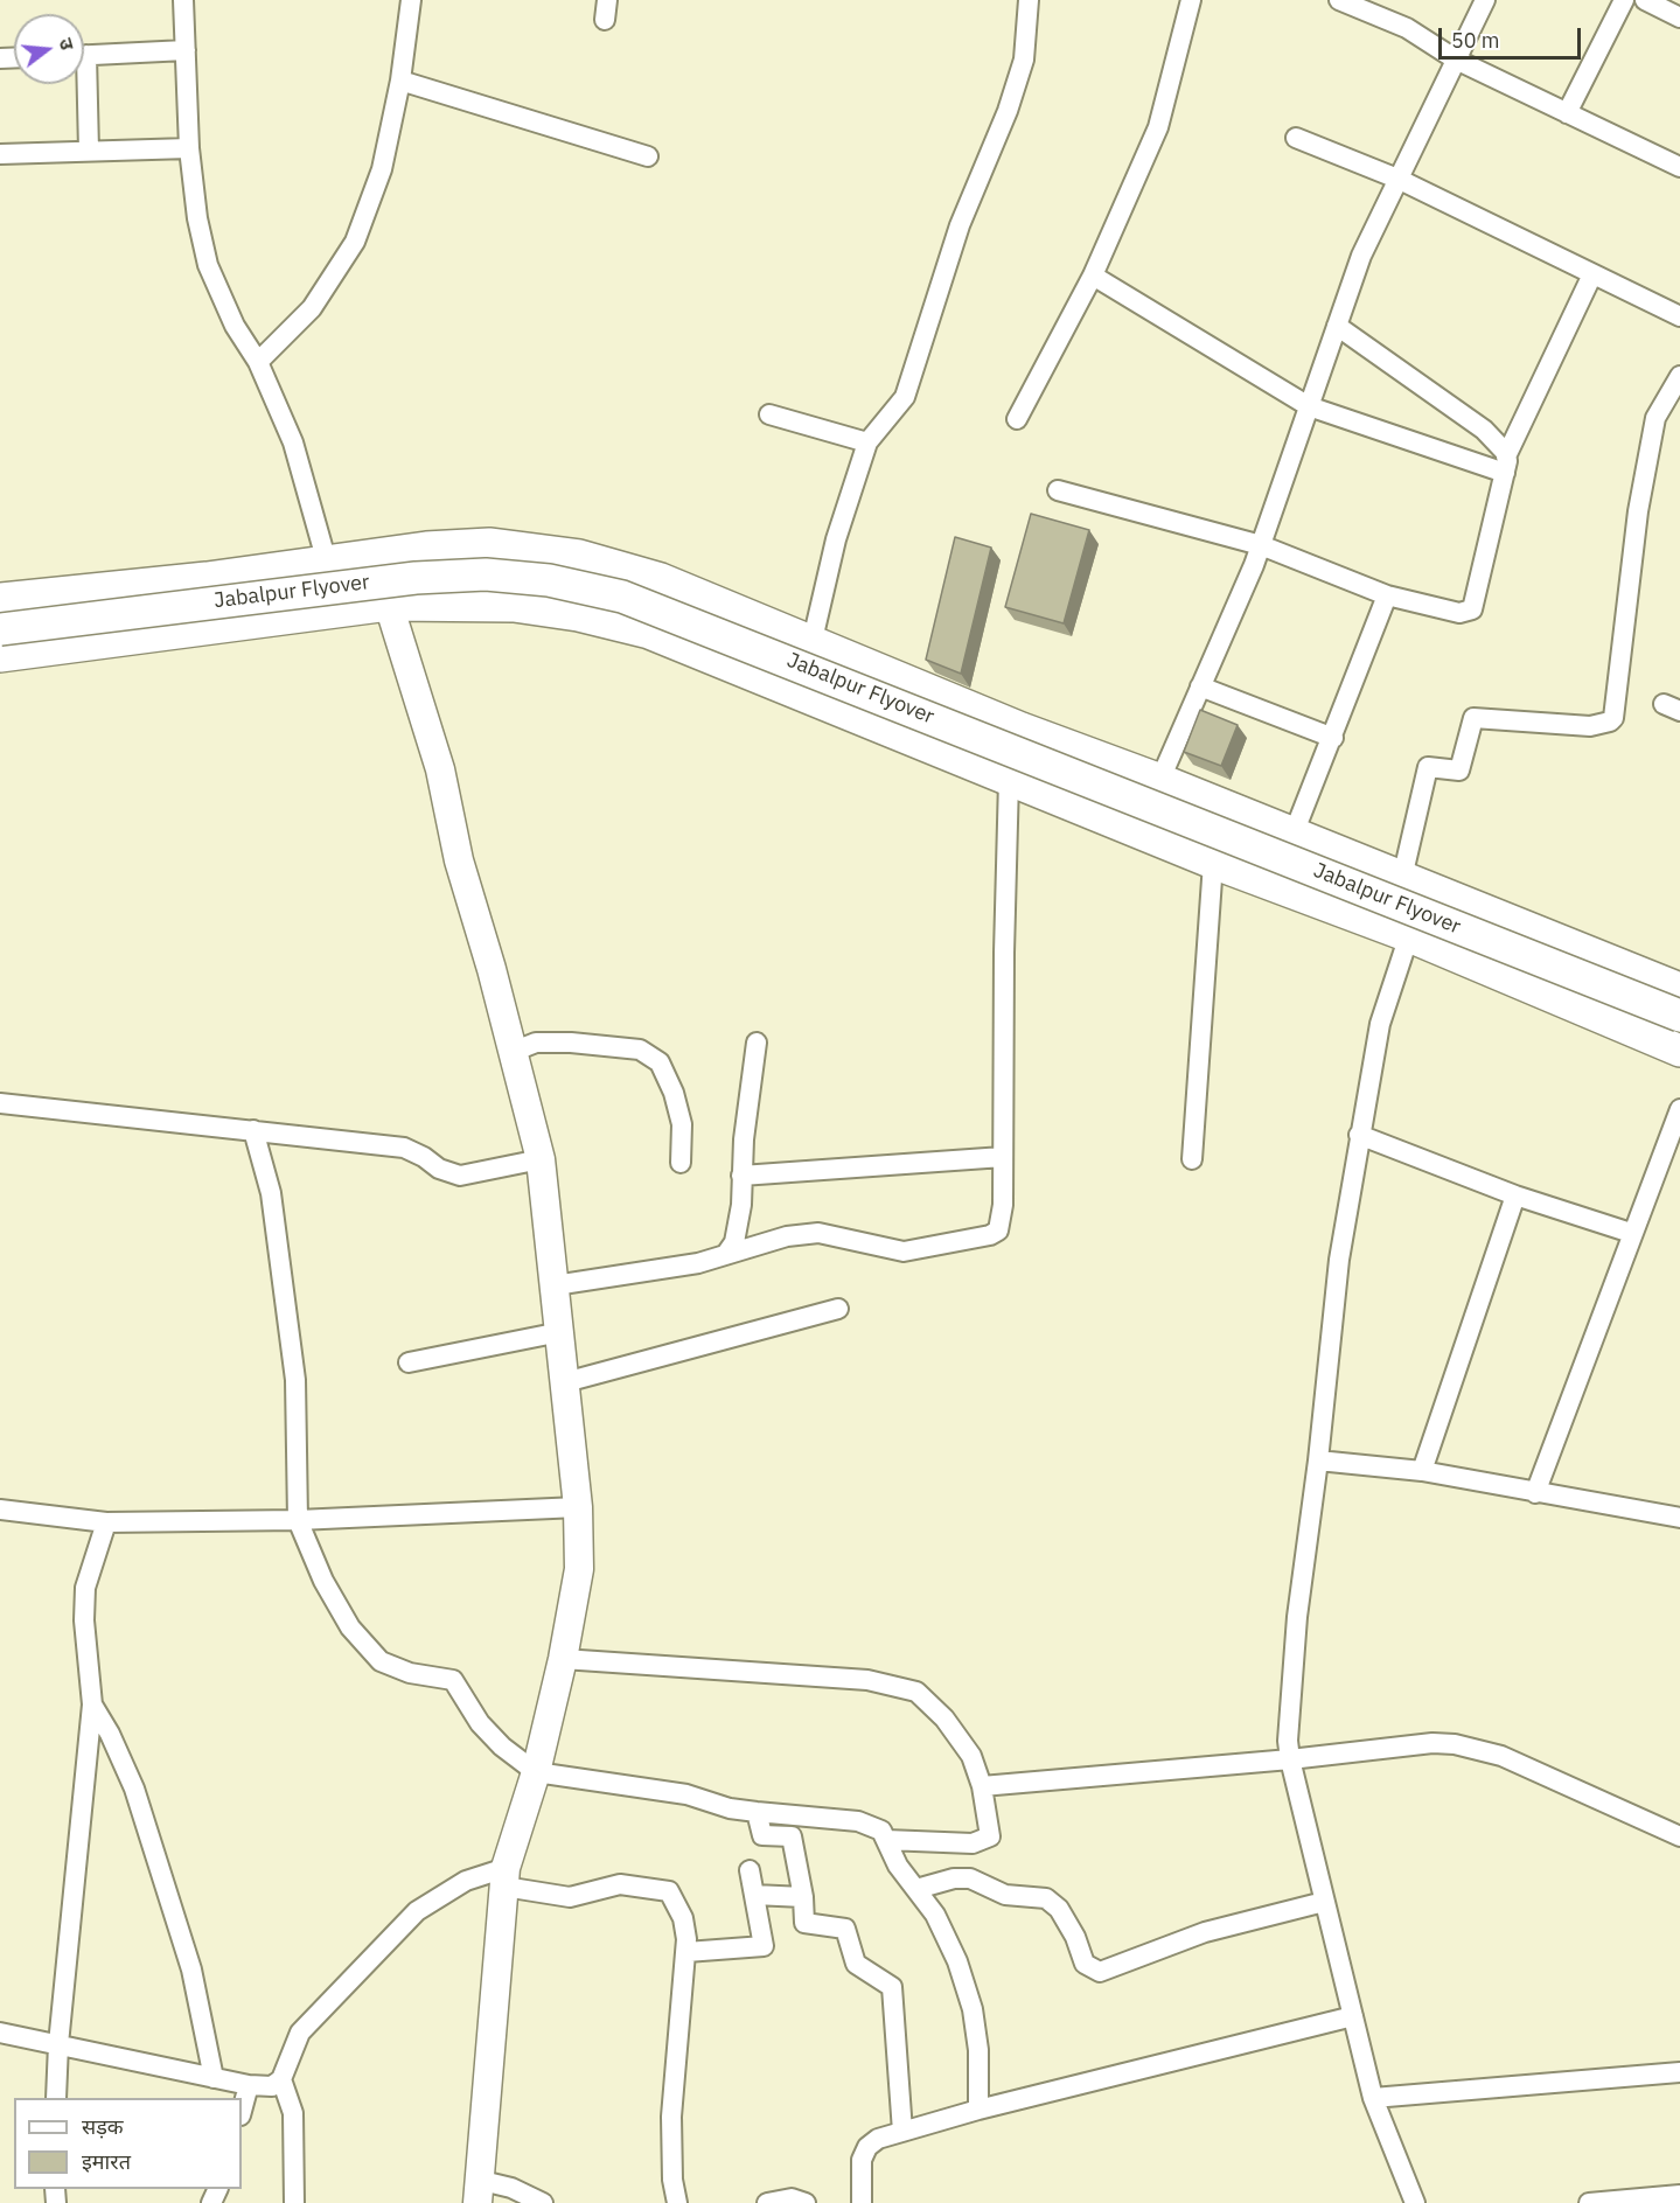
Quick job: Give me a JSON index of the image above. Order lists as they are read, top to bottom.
{
  "streets": {
    "main road": ["Jabalpur Flyover"]
  },
  "legend": ["सड़क", "इमारत"],
  "scale_bar": "50 m",
  "north": "right"
}
